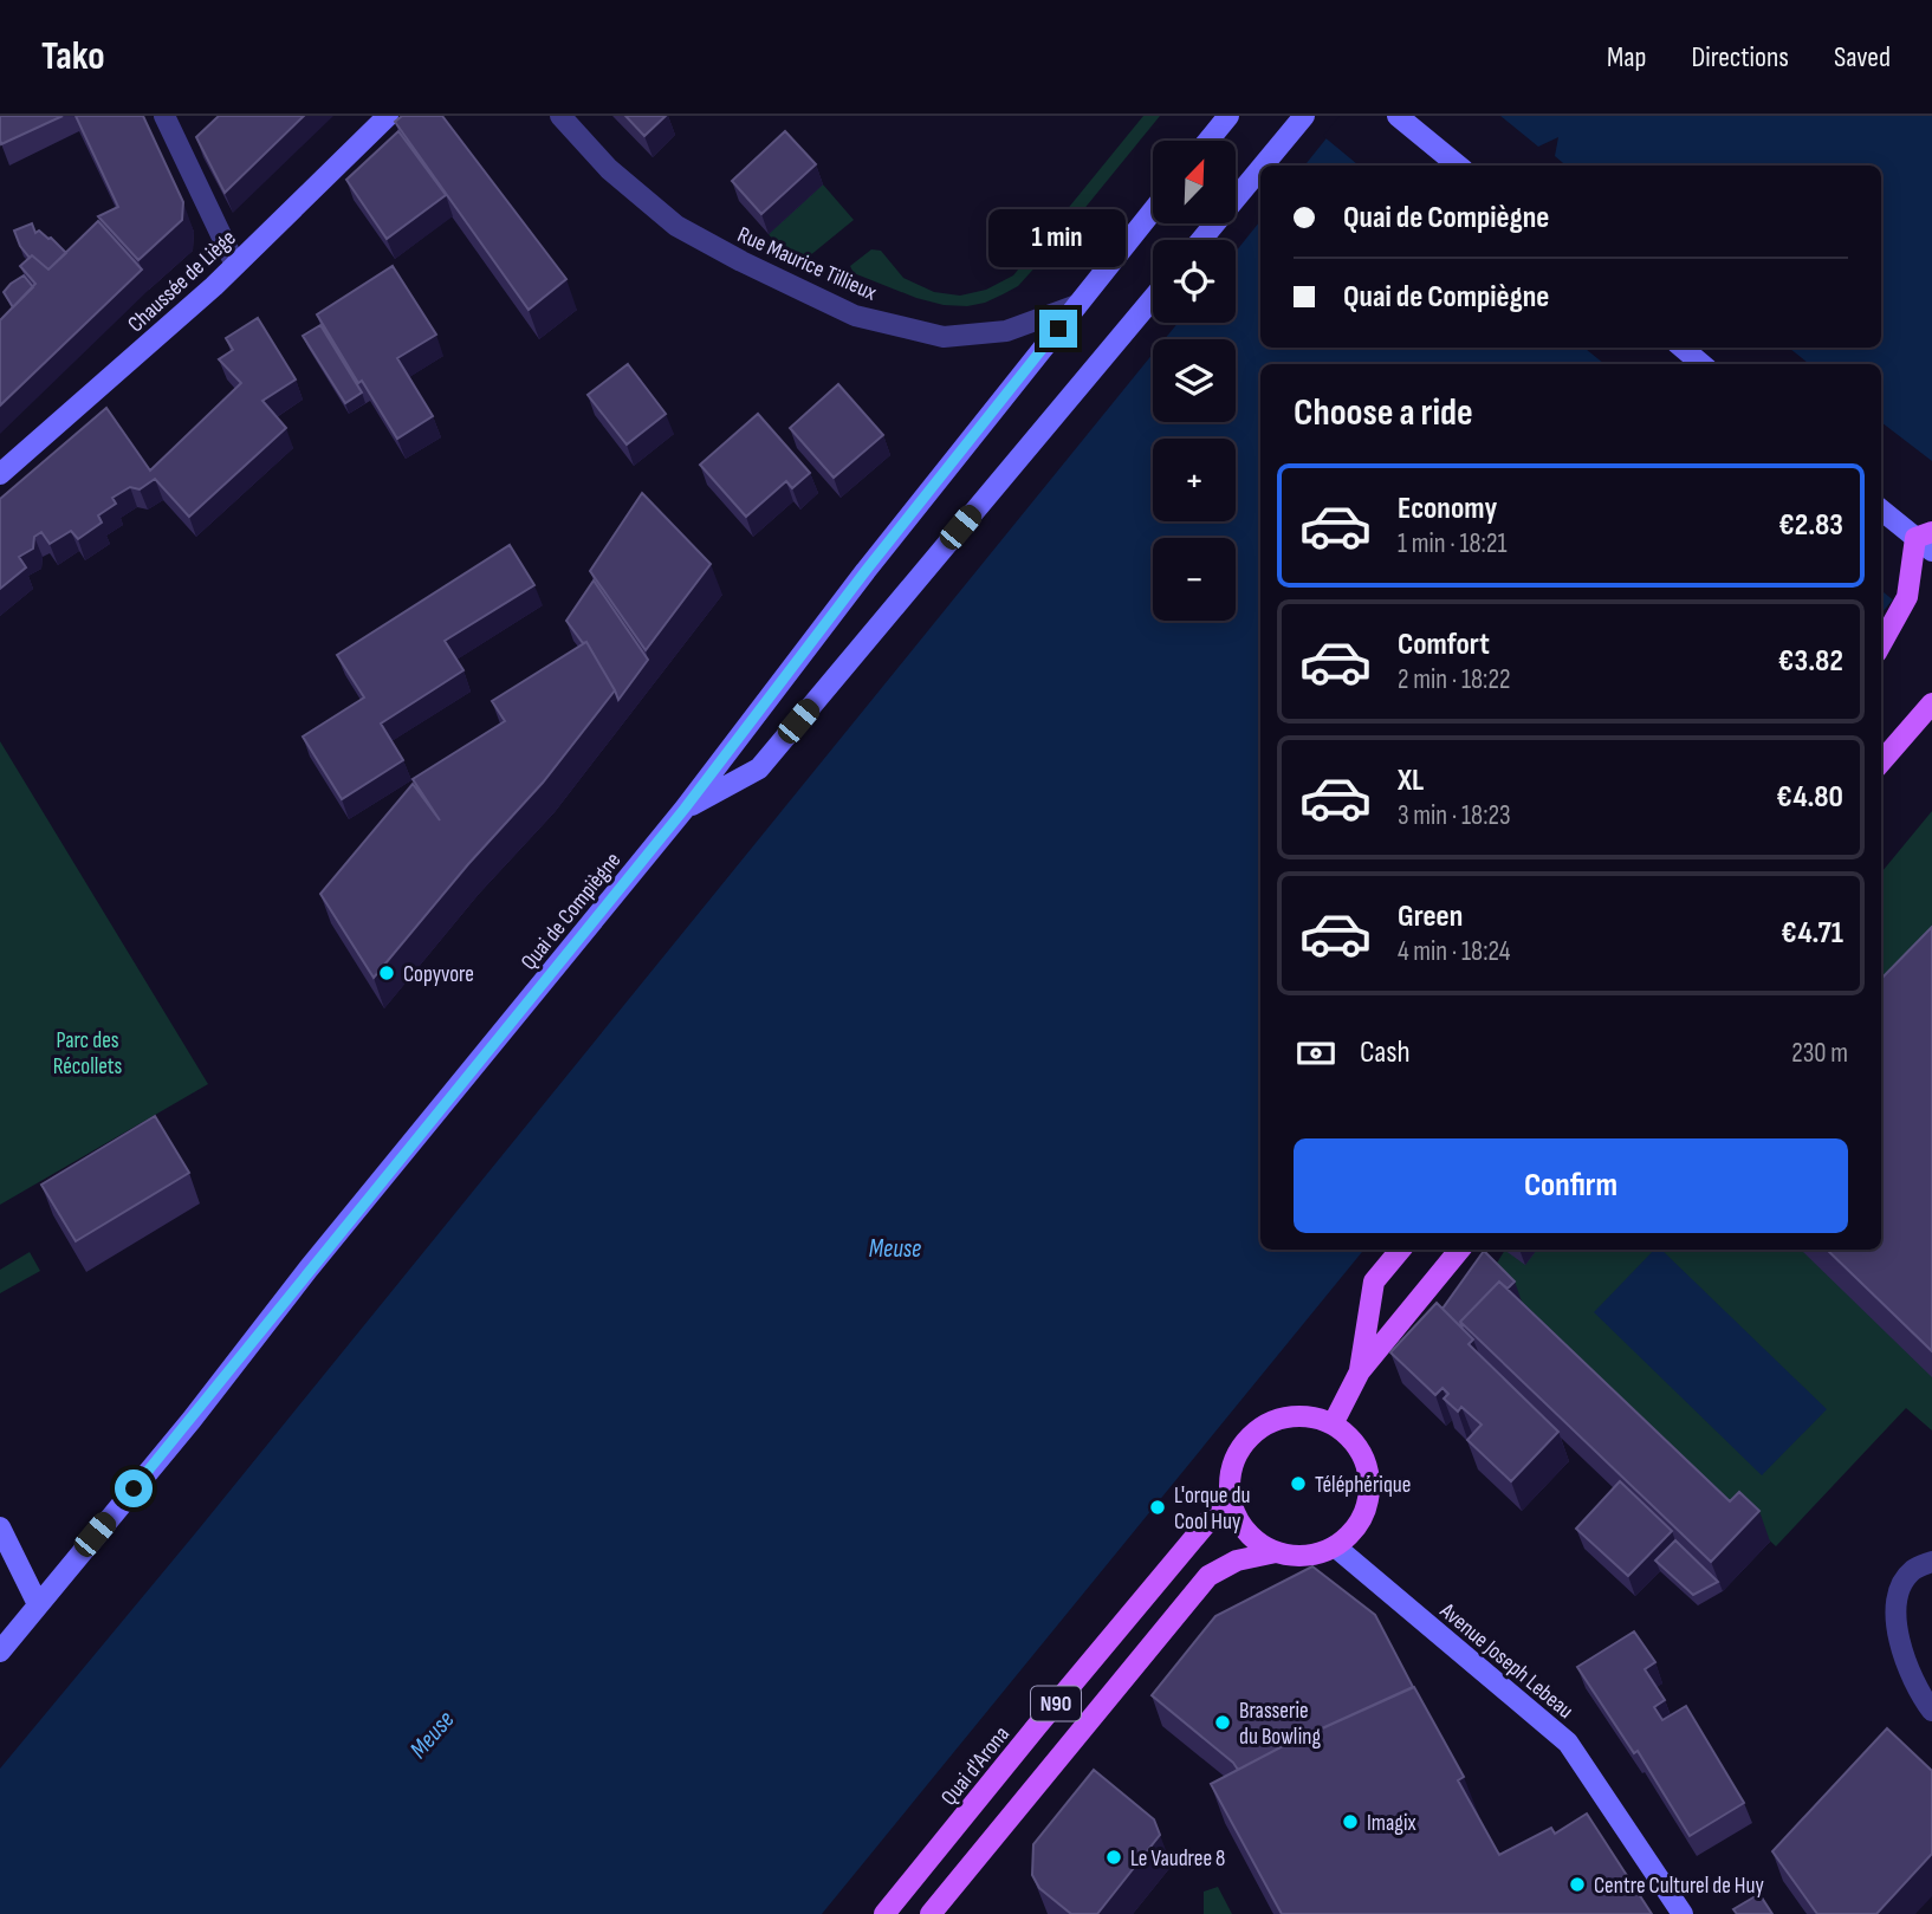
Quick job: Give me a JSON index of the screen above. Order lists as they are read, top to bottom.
{
  "streets": {
    "main road": [
      "Chaussée de Liège",
      "Quai de Compiègne",
      "Avenue Joseph Lebeau",
      "N90",
      "Quai d'Arona"
    ],
    "street": ["Rue Maurice Tillieux"]
  },
  "crossings": [
    ["Rue Maurice Tillieux", "Quai de Compiègne"],
    ["Avenue Joseph Lebeau", "N90"],
    ["Avenue Joseph Lebeau", "Quai d'Arona"],
    ["N90", "Quai d'Arona"]
  ],
  "water": ["Meuse"],
  "parks": ["Parc des Récollets"],
  "places": [
    "Copyvore",
    "Téléphérique",
    "L'orque du Cool Huy",
    "Brasserie du Bowling",
    "Imagix",
    "Le Vaudree 8",
    "Centre Culturel de Huy"
  ],
  "north": "top right",
  "page": {
    "header": "Tako",
    "nav": ["Map", "Directions", "Saved"],
    "map_buttons": ["+", "−"],
    "banner": ["Quai de Compiègne", "Quai de Compiègne"],
    "bubble": "1 min",
    "heading": "Choose a ride",
    "list": [
      {
        "name": "Economy",
        "note": "1 min · 18:21",
        "value": "€2.83"
      },
      {
        "name": "Comfort",
        "note": "2 min · 18:22",
        "value": "€3.82"
      },
      {
        "name": "XL",
        "note": "3 min · 18:23",
        "value": "€4.80"
      },
      {
        "name": "Green",
        "note": "4 min · 18:24",
        "value": "€4.71"
      }
    ],
    "pay": ["Cash", "230 m"],
    "buttons": "Confirm"
  }
}
